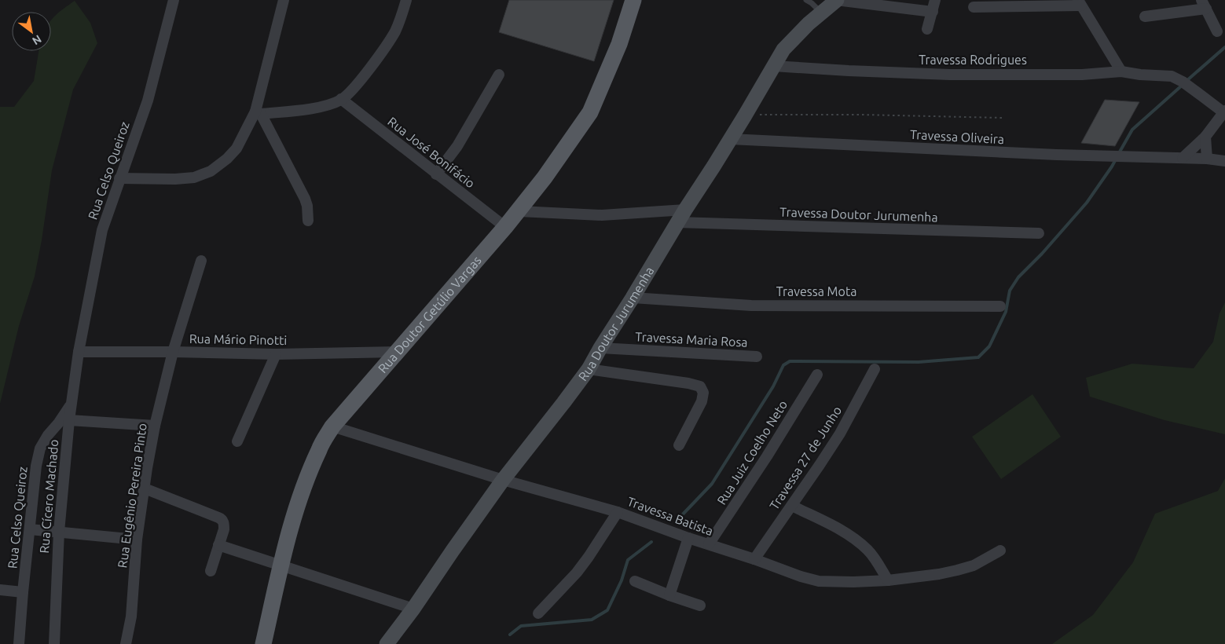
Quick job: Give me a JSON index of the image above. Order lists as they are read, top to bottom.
{
  "streets": {
    "main road": ["Rua Doutor Getúlio Vargas", "Rua Doutor Jurumenha"],
    "street": [
      "Travessa Rodrigues",
      "Travessa Oliveira",
      "Rua José Bonifácio",
      "Rua Celso Queiroz",
      "Travessa Doutor Jurumenha",
      "Travessa Mota",
      "Rua Mário Pinotti",
      "Travessa Maria Rosa",
      "Rua Juiz Coelho Neto",
      "Travessa 27 de Junho",
      "Rua Eugênio Pereira Pinto",
      "Rua Cícero Machado",
      "Travessa Batista"
    ]
  },
  "crossings": [
    ["Travessa Rodrigues", "Rua Doutor Jurumenha"],
    ["Travessa Oliveira", "Rua Doutor Jurumenha"],
    ["Rua José Bonifácio", "Rua Doutor Getúlio Vargas"],
    ["Rua Celso Queiroz", "Rua Mário Pinotti"],
    ["Rua Celso Queiroz", "Rua Cícero Machado"],
    ["Travessa Doutor Jurumenha", "Rua Doutor Getúlio Vargas"],
    ["Travessa Doutor Jurumenha", "Rua Doutor Jurumenha"],
    ["Travessa Mota", "Rua Doutor Jurumenha"],
    ["Rua Doutor Getúlio Vargas", "Rua Mário Pinotti"],
    ["Rua Doutor Getúlio Vargas", "Travessa Batista"],
    ["Rua Doutor Jurumenha", "Travessa Maria Rosa"],
    ["Rua Doutor Jurumenha", "Travessa Batista"],
    ["Rua Mário Pinotti", "Rua Eugênio Pereira Pinto"],
    ["Rua Mário Pinotti", "Rua Cícero Machado"],
    ["Rua Juiz Coelho Neto", "Travessa Batista"],
    ["Travessa 27 de Junho", "Travessa Batista"]
  ],
  "north": "bottom right"
}
